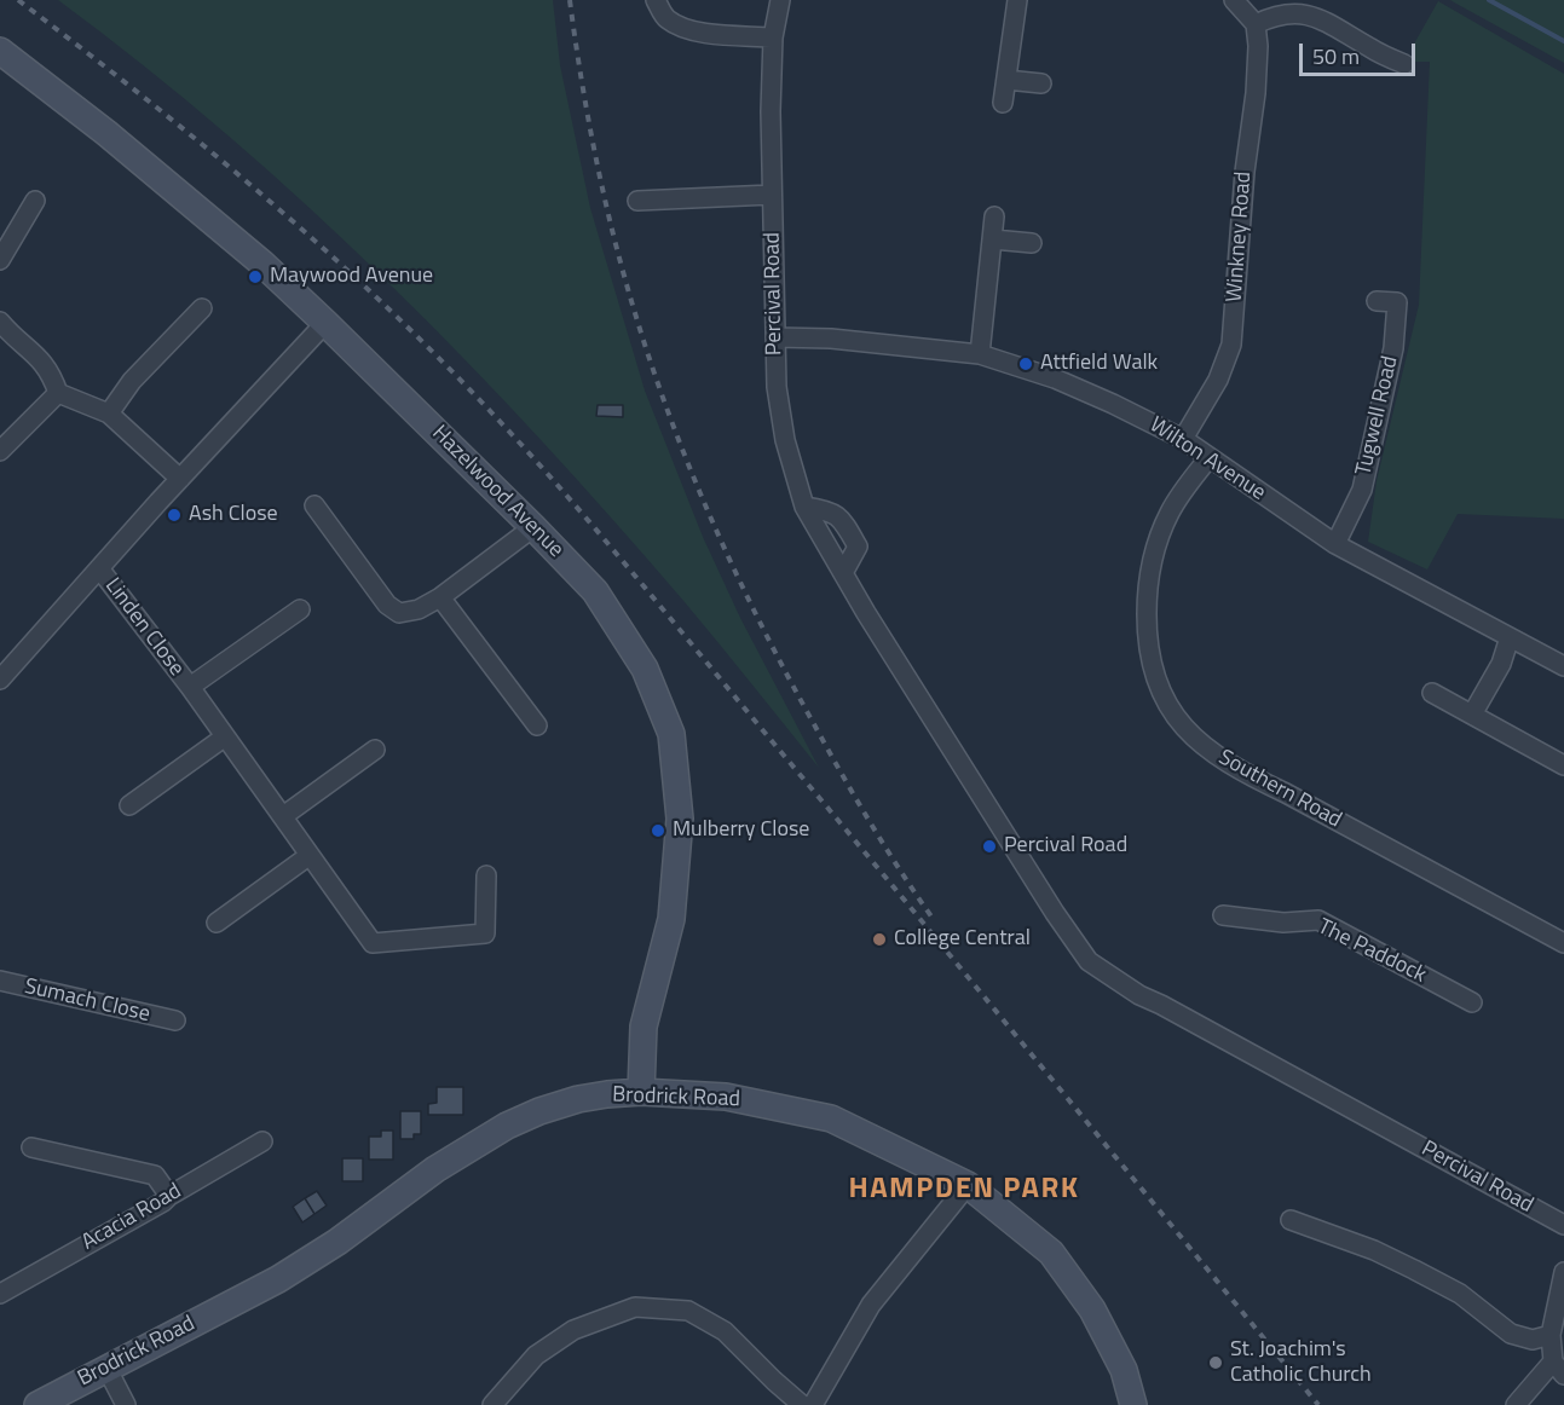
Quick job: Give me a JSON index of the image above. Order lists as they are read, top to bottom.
{
  "streets": {
    "street": [
      "Winkney Road",
      "Percival Road",
      "Tugwell Road",
      "Wilton Avenue",
      "Hazelwood Avenue",
      "Linden Close",
      "Southern Road",
      "The Paddock",
      "Sumach Close",
      "Brodrick Road",
      "Acacia Road"
    ]
  },
  "crossings": [
    ["Winkney Road", "Wilton Avenue"],
    ["Percival Road", "Wilton Avenue"],
    ["Tugwell Road", "Wilton Avenue"],
    ["Wilton Avenue", "Southern Road"],
    ["Hazelwood Avenue", "Brodrick Road"]
  ],
  "districts": ["HAMPDEN PARK"],
  "places": [
    "Maywood Avenue",
    "Attfield Walk",
    "Ash Close",
    "Mulberry Close",
    "Percival Road",
    "College Central",
    "St. Joachim's Catholic Church"
  ],
  "scale_bar": "50 m"
}
